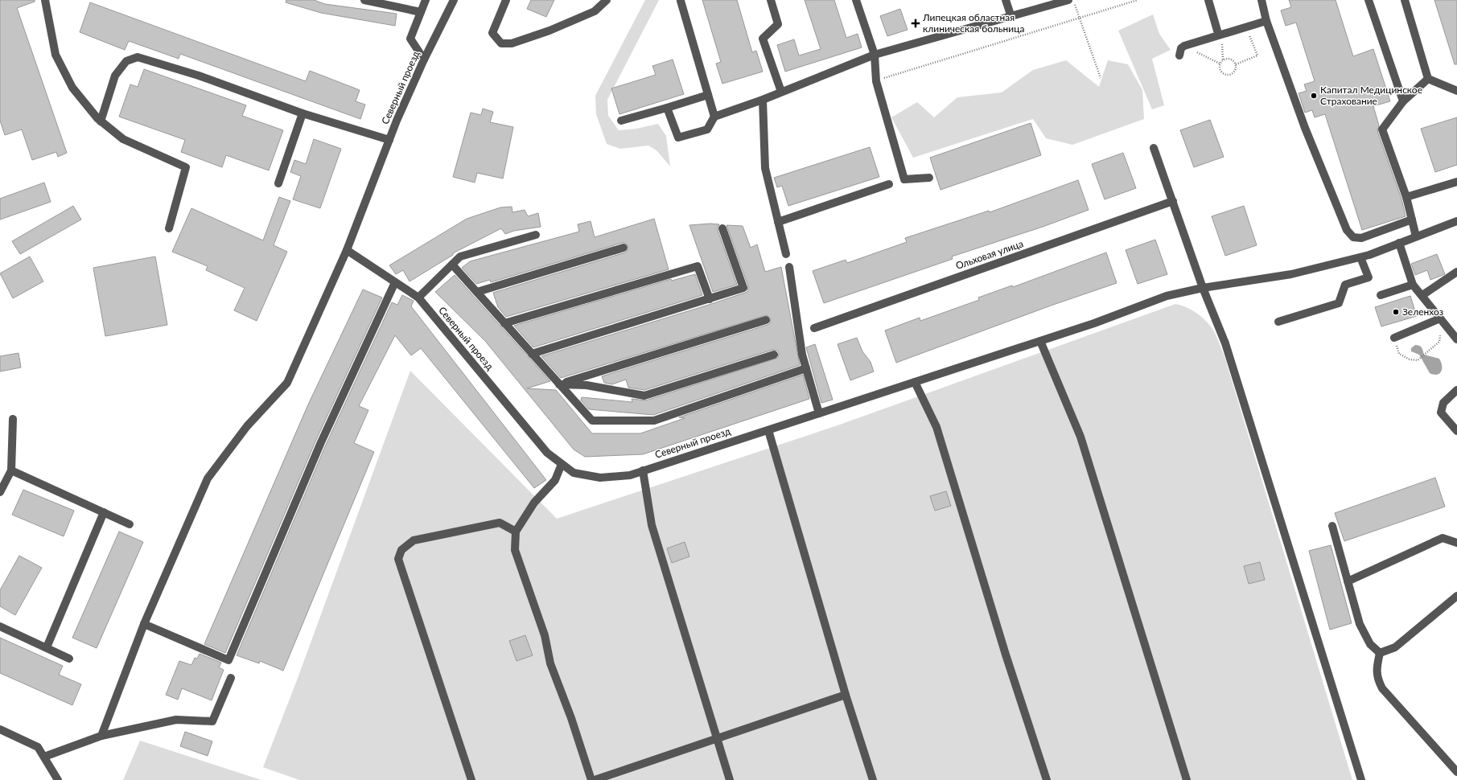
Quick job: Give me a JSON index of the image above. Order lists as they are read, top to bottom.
{
  "streets": {
    "street": ["Северный проезд", "Ольховая улица"]
  },
  "places": {
    "health": ["Липецкая областная клиническая больница"],
    "other": ["Капитал Медицинское Страхование", "Зеленхоз"]
  }
}
